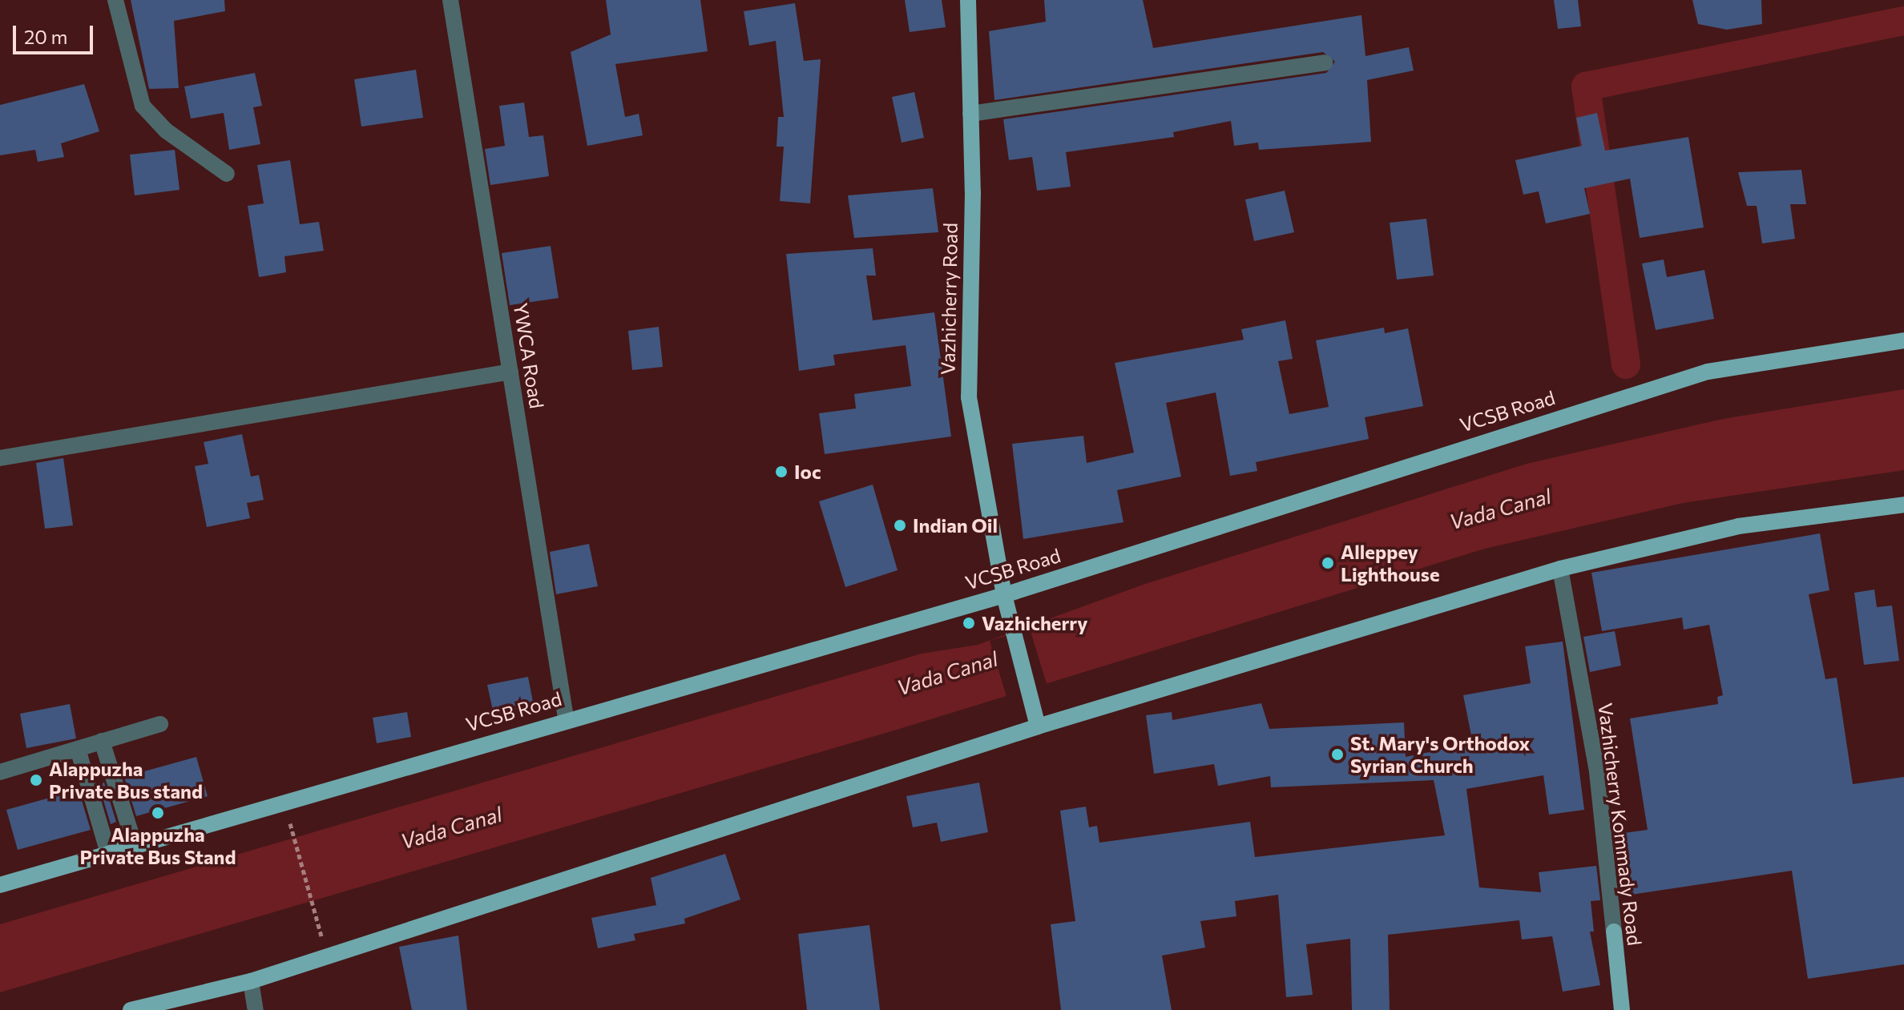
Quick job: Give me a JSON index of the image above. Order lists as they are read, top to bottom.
{
  "streets": {
    "main road": ["Vazhicherry Road", "VCSB Road", "Vazhicherry Kommady Road"],
    "street": ["YWCA Road"]
  },
  "crossings": [
    ["Vazhicherry Road", "VCSB Road"],
    ["YWCA Road", "VCSB Road"]
  ],
  "water": ["Vada Canal"],
  "places": [
    "Ioc",
    "Indian Oil",
    "Alleppey Lighthouse",
    "Vazhicherry",
    "St. Mary's Orthodox Syrian Church",
    "Alappuzha Private Bus stand",
    "Alappuzha Private Bus Stand"
  ],
  "scale_bar": "20 m"
}
